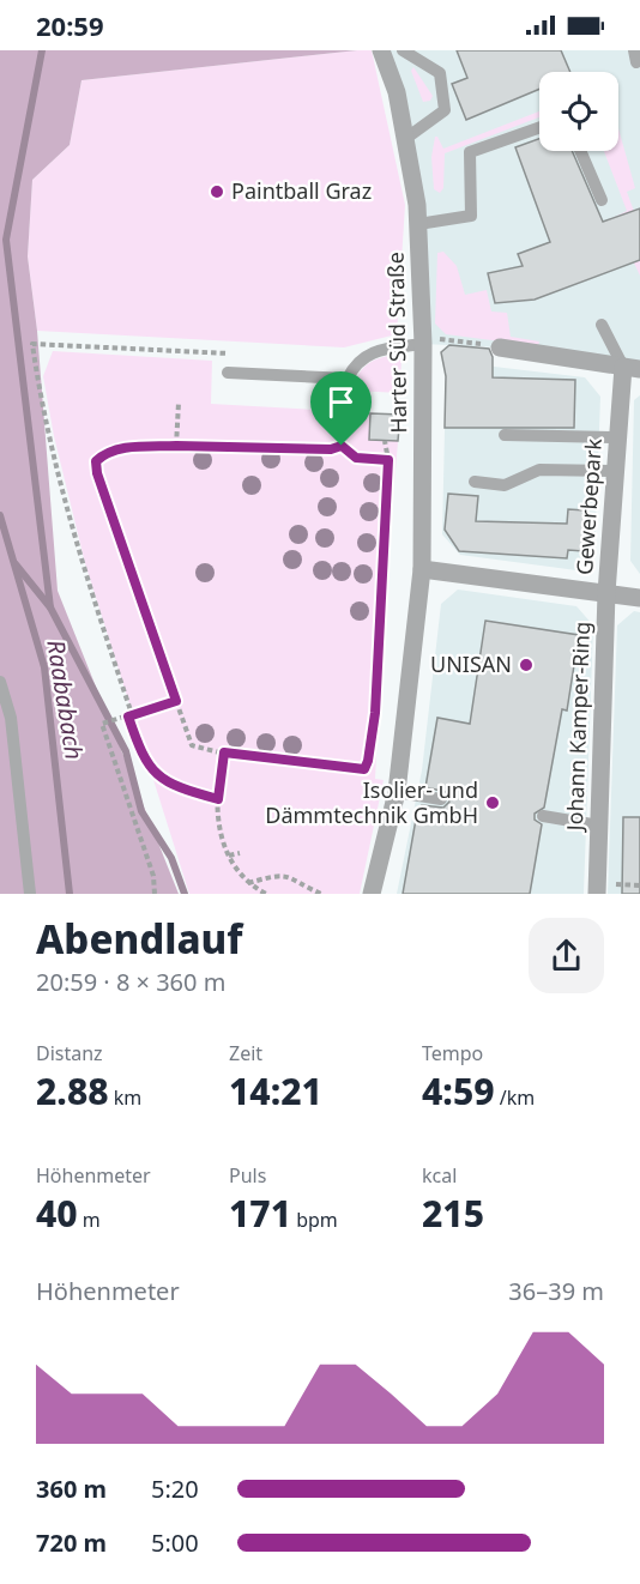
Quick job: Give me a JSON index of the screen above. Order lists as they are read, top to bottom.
{
  "streets": {
    "street": ["Harter Süd Straße", "Gewerbepark", "Johann Kamper-Ring"]
  },
  "crossings": [
    ["Harter Süd Straße", "Gewerbepark"],
    ["Gewerbepark", "Johann Kamper-Ring"]
  ],
  "water": ["Raababach"],
  "places": ["Paintball Graz", "UNISAN", "Isolier- und Dämmtechnik GmbH"],
  "page": {
    "status": "20:59",
    "heading": ["Abendlauf", "20:59 · 8 × 360 m"],
    "stats": [
      ["Distanz", "2.88 km"],
      ["Zeit", "14:21"],
      ["Tempo", "4:59 /km"],
      ["Höhenmeter", "40 m"],
      ["Puls", "171 bpm"],
      ["kcal", "215"]
    ],
    "chart": ["Höhenmeter", "36–39 m"],
    "list": [
      {
        "name": "360 m",
        "note": "5:20"
      },
      {
        "name": "720 m",
        "note": "5:00"
      }
    ]
  }
}
